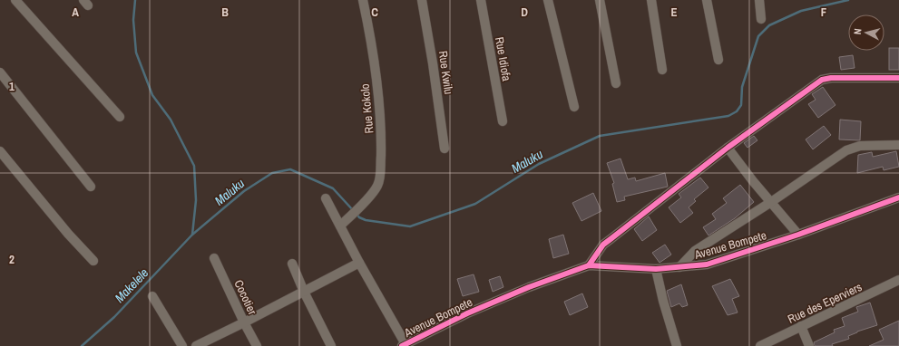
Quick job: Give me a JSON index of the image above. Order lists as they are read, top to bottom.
{
  "streets": {
    "street": [
      "Rue Idiofa",
      "Rue Kwilu",
      "Rue Kokolo",
      "Avenue Bompete",
      "Cocotier",
      "Rue des Eperviers"
    ]
  },
  "water": ["Maluku", "Makelele"],
  "north": "left",
  "grid": {
    "columns": [
      "A",
      "B",
      "C",
      "D",
      "E",
      "F"
    ],
    "rows": ["1", "2"]
  }
}
